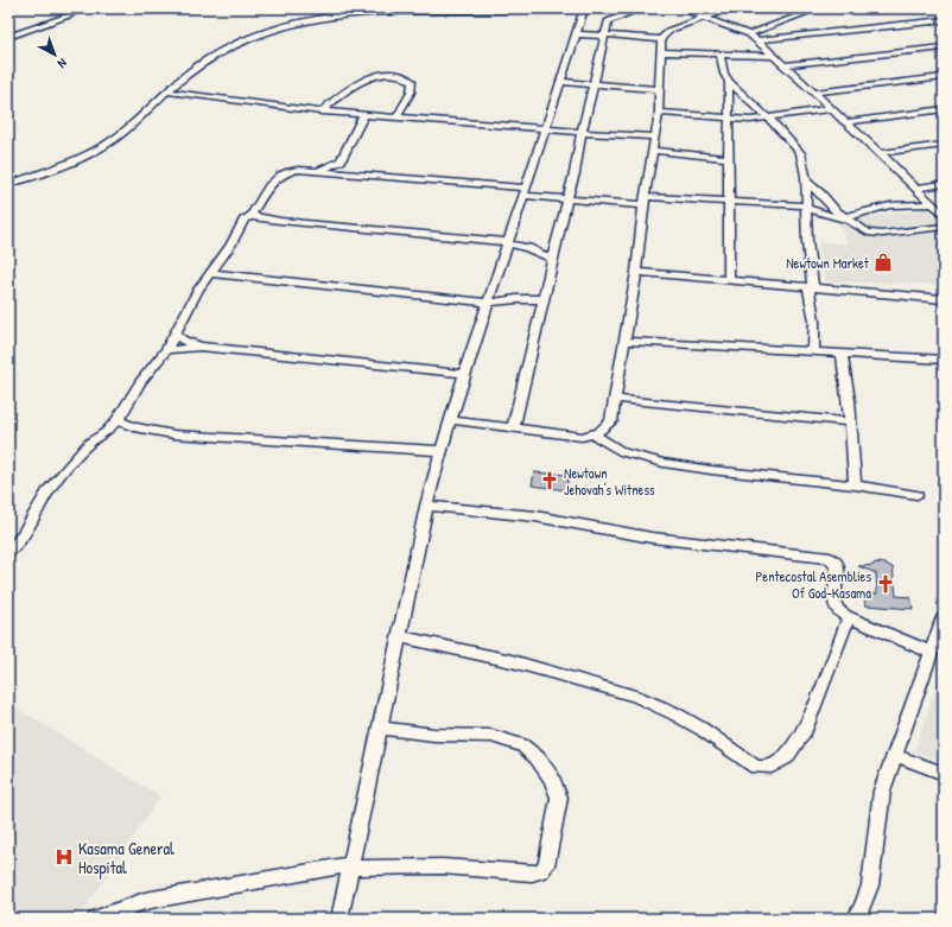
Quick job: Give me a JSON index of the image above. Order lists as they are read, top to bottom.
{
  "places": {
    "shop": ["Newtown Market"],
    "church": ["Newtown Jehovah's Witness", "Pentecostal Asemblies Of God-Kasama"],
    "hospital": ["Kasama General Hospital"]
  },
  "north": "bottom right"
}
